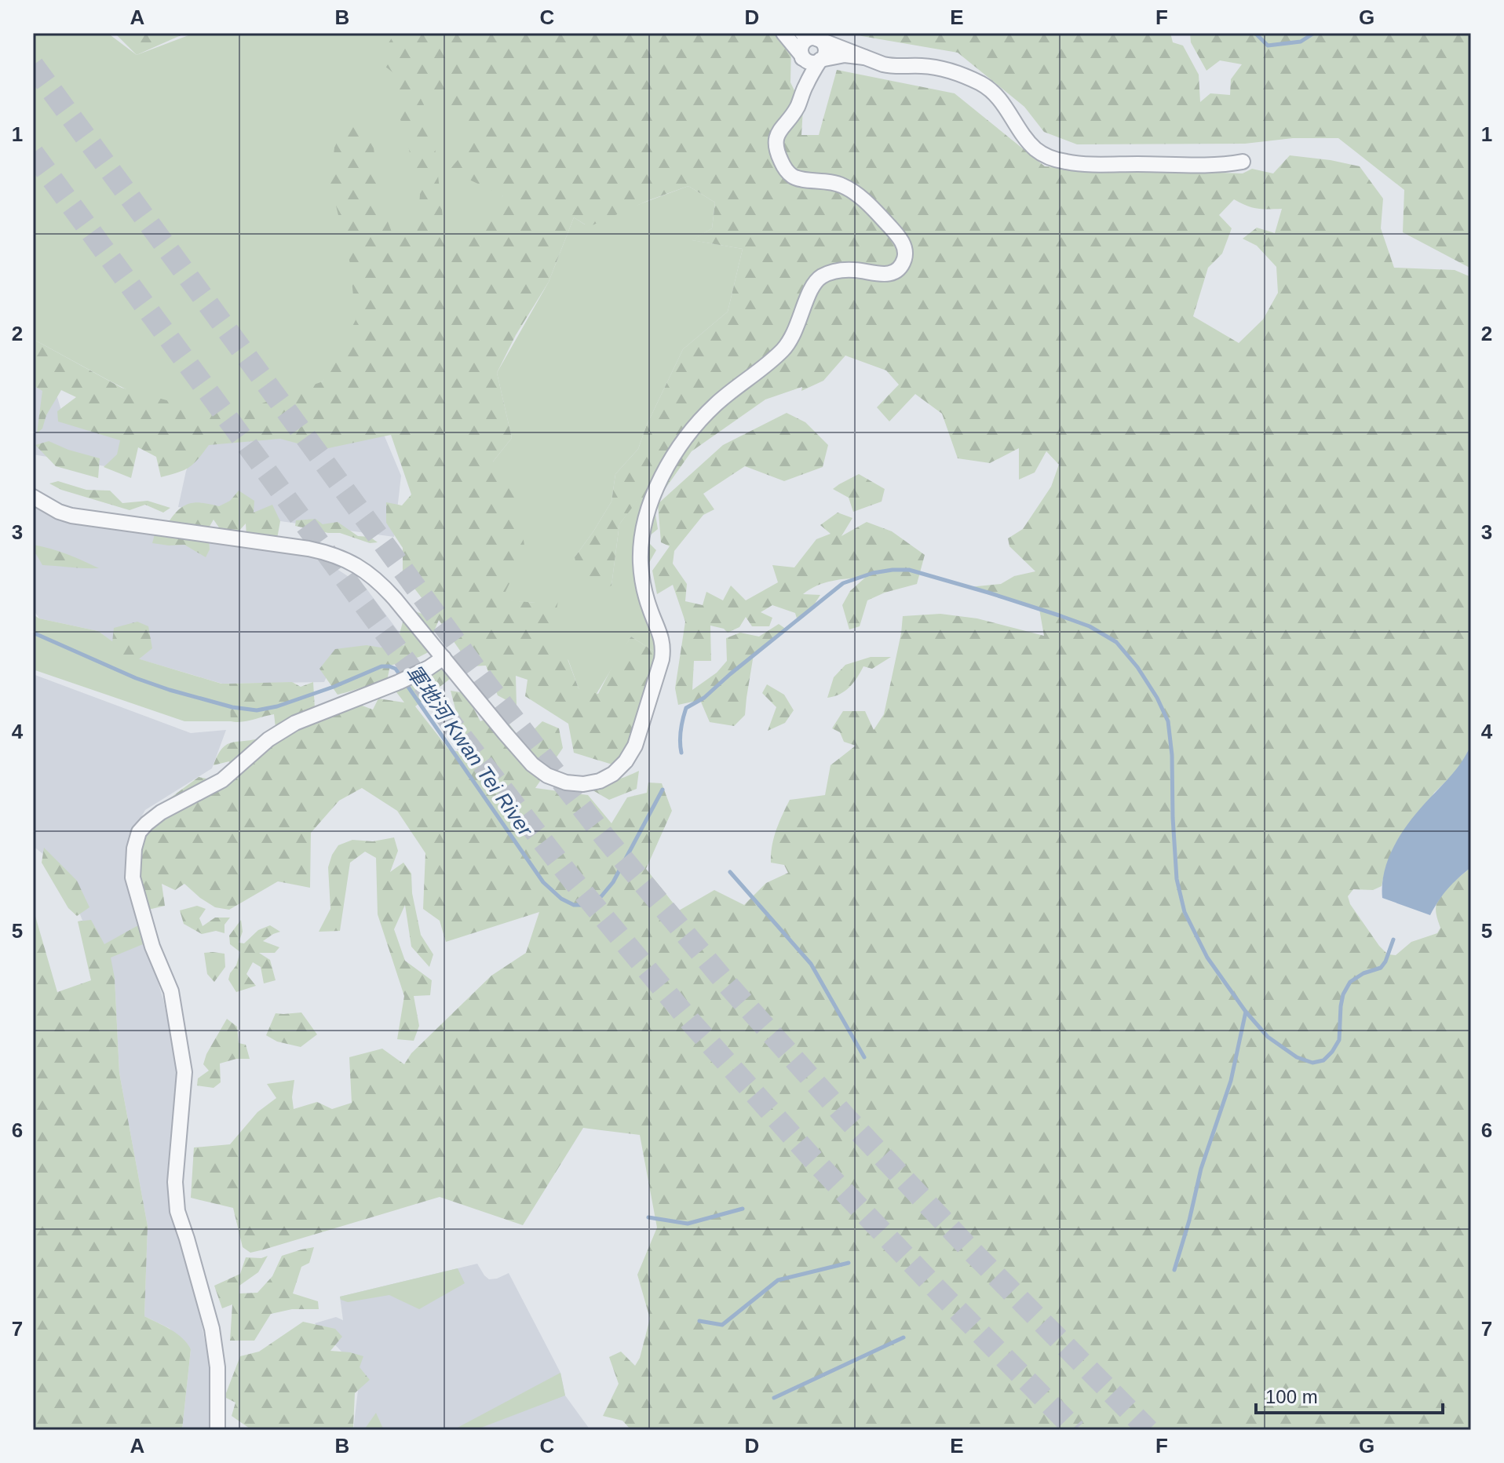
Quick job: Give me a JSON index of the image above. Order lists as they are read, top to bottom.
{
  "water": ["軍地河 Kwan Tei River"],
  "scale_bar": "100 m",
  "grid": {
    "columns": [
      "A",
      "B",
      "C",
      "D",
      "E",
      "F",
      "G"
    ],
    "rows": [
      "1",
      "2",
      "3",
      "4",
      "5",
      "6",
      "7"
    ]
  }
}
